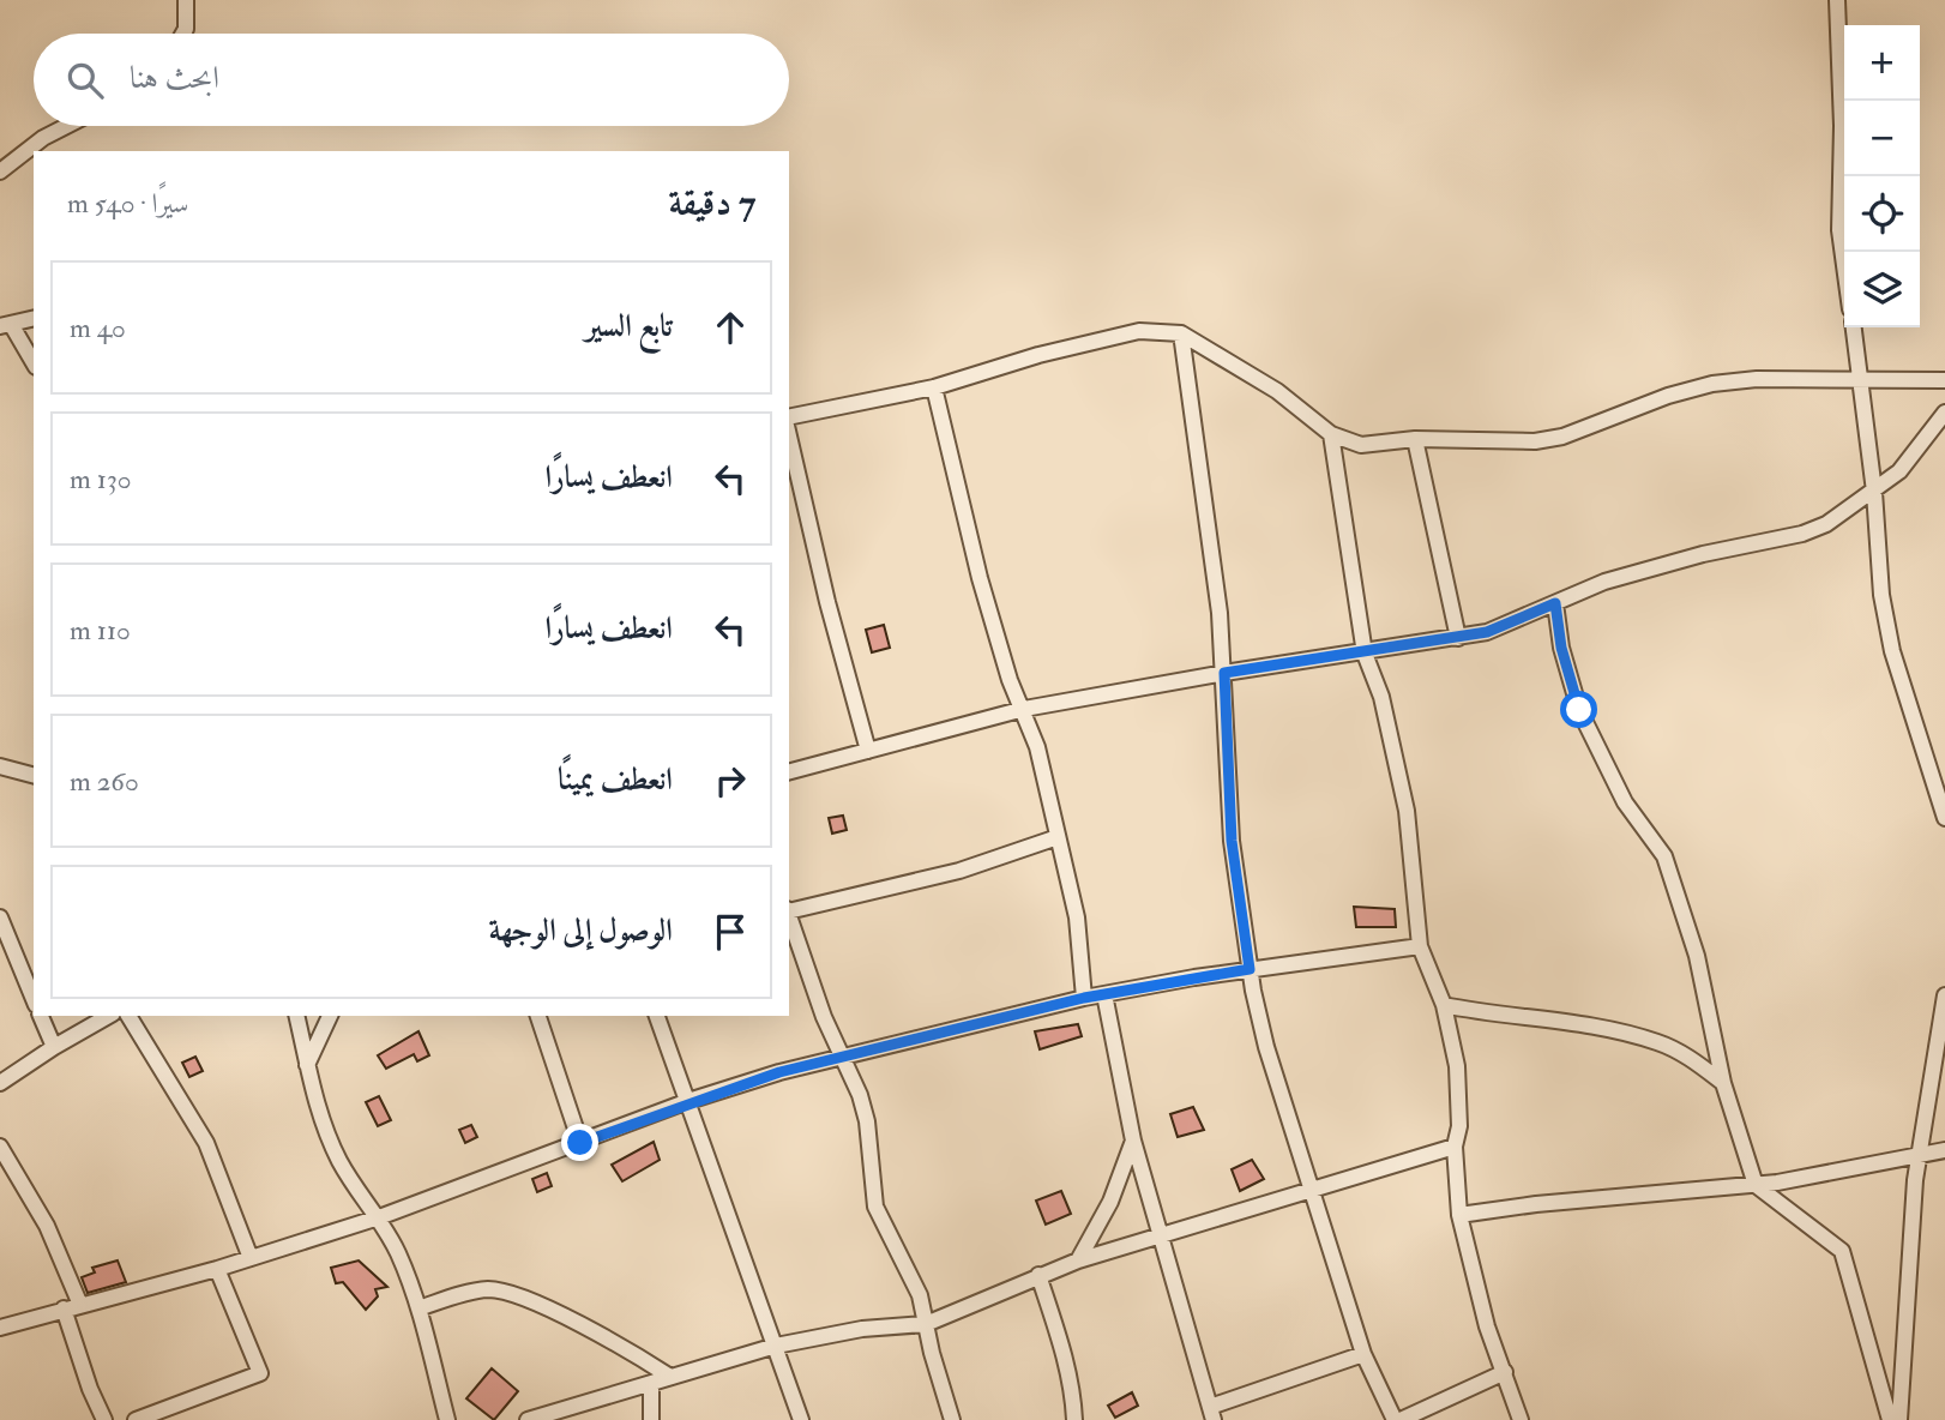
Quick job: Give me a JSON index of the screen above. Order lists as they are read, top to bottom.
{
  "page": {
    "map_buttons": ["+", "−"],
    "search": "ابحث هنا",
    "heading": ["7 دقيقة", "سيرًا · 540 m"],
    "list": [
      ["تابع السير", "40 m"],
      ["انعطف يسارًا", "130 m"],
      ["انعطف يسارًا", "110 m"],
      ["انعطف يمينًا", "260 m"],
      "الوصول إلى الوجهة"
    ]
  }
}
